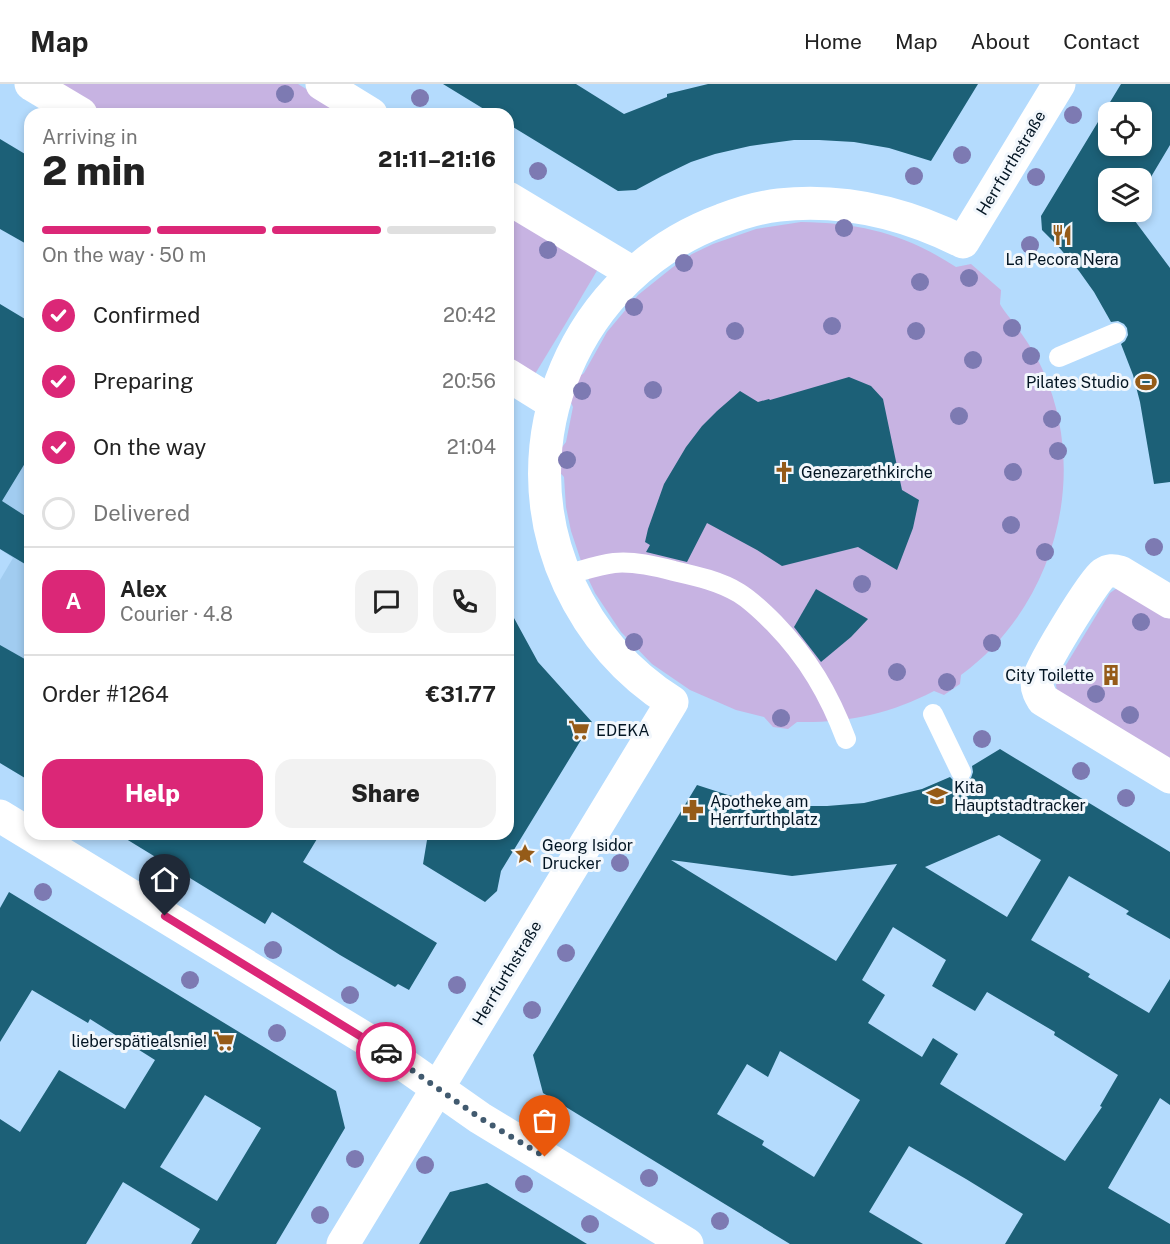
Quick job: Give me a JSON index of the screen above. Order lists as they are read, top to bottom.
{
  "streets": {
    "street": ["Herrfurthstraße"]
  },
  "places": {
    "restaurant": ["La Pecora Nera"],
    "sports": ["Pilates Studio"],
    "church": ["Genezarethkirche"],
    "building": ["City Toilette"],
    "supermarket": ["EDEKA", "lieberspätiealsnie!"],
    "school or university": ["Kita Hauptstadtracker"],
    "pharmacy": ["Apotheke am Herrfurthplatz"],
    "place": ["Georg Isidor Drucker"]
  },
  "page": {
    "header": "Map",
    "nav": [
      "Home",
      "Map",
      "About",
      "Contact"
    ],
    "heading": ["2 min", "Arriving in", "21:11–21:16"],
    "panel": [
      "Alex",
      "Courier · 4.8",
      "Order #1264",
      "€31.77"
    ],
    "bar": "On the way · 50 m",
    "list": [
      ["Confirmed", "20:42"],
      ["Preparing", "20:56"],
      ["On the way", "21:04"],
      "Delivered"
    ],
    "round": "A",
    "buttons": ["Help", "Share"]
  }
}
